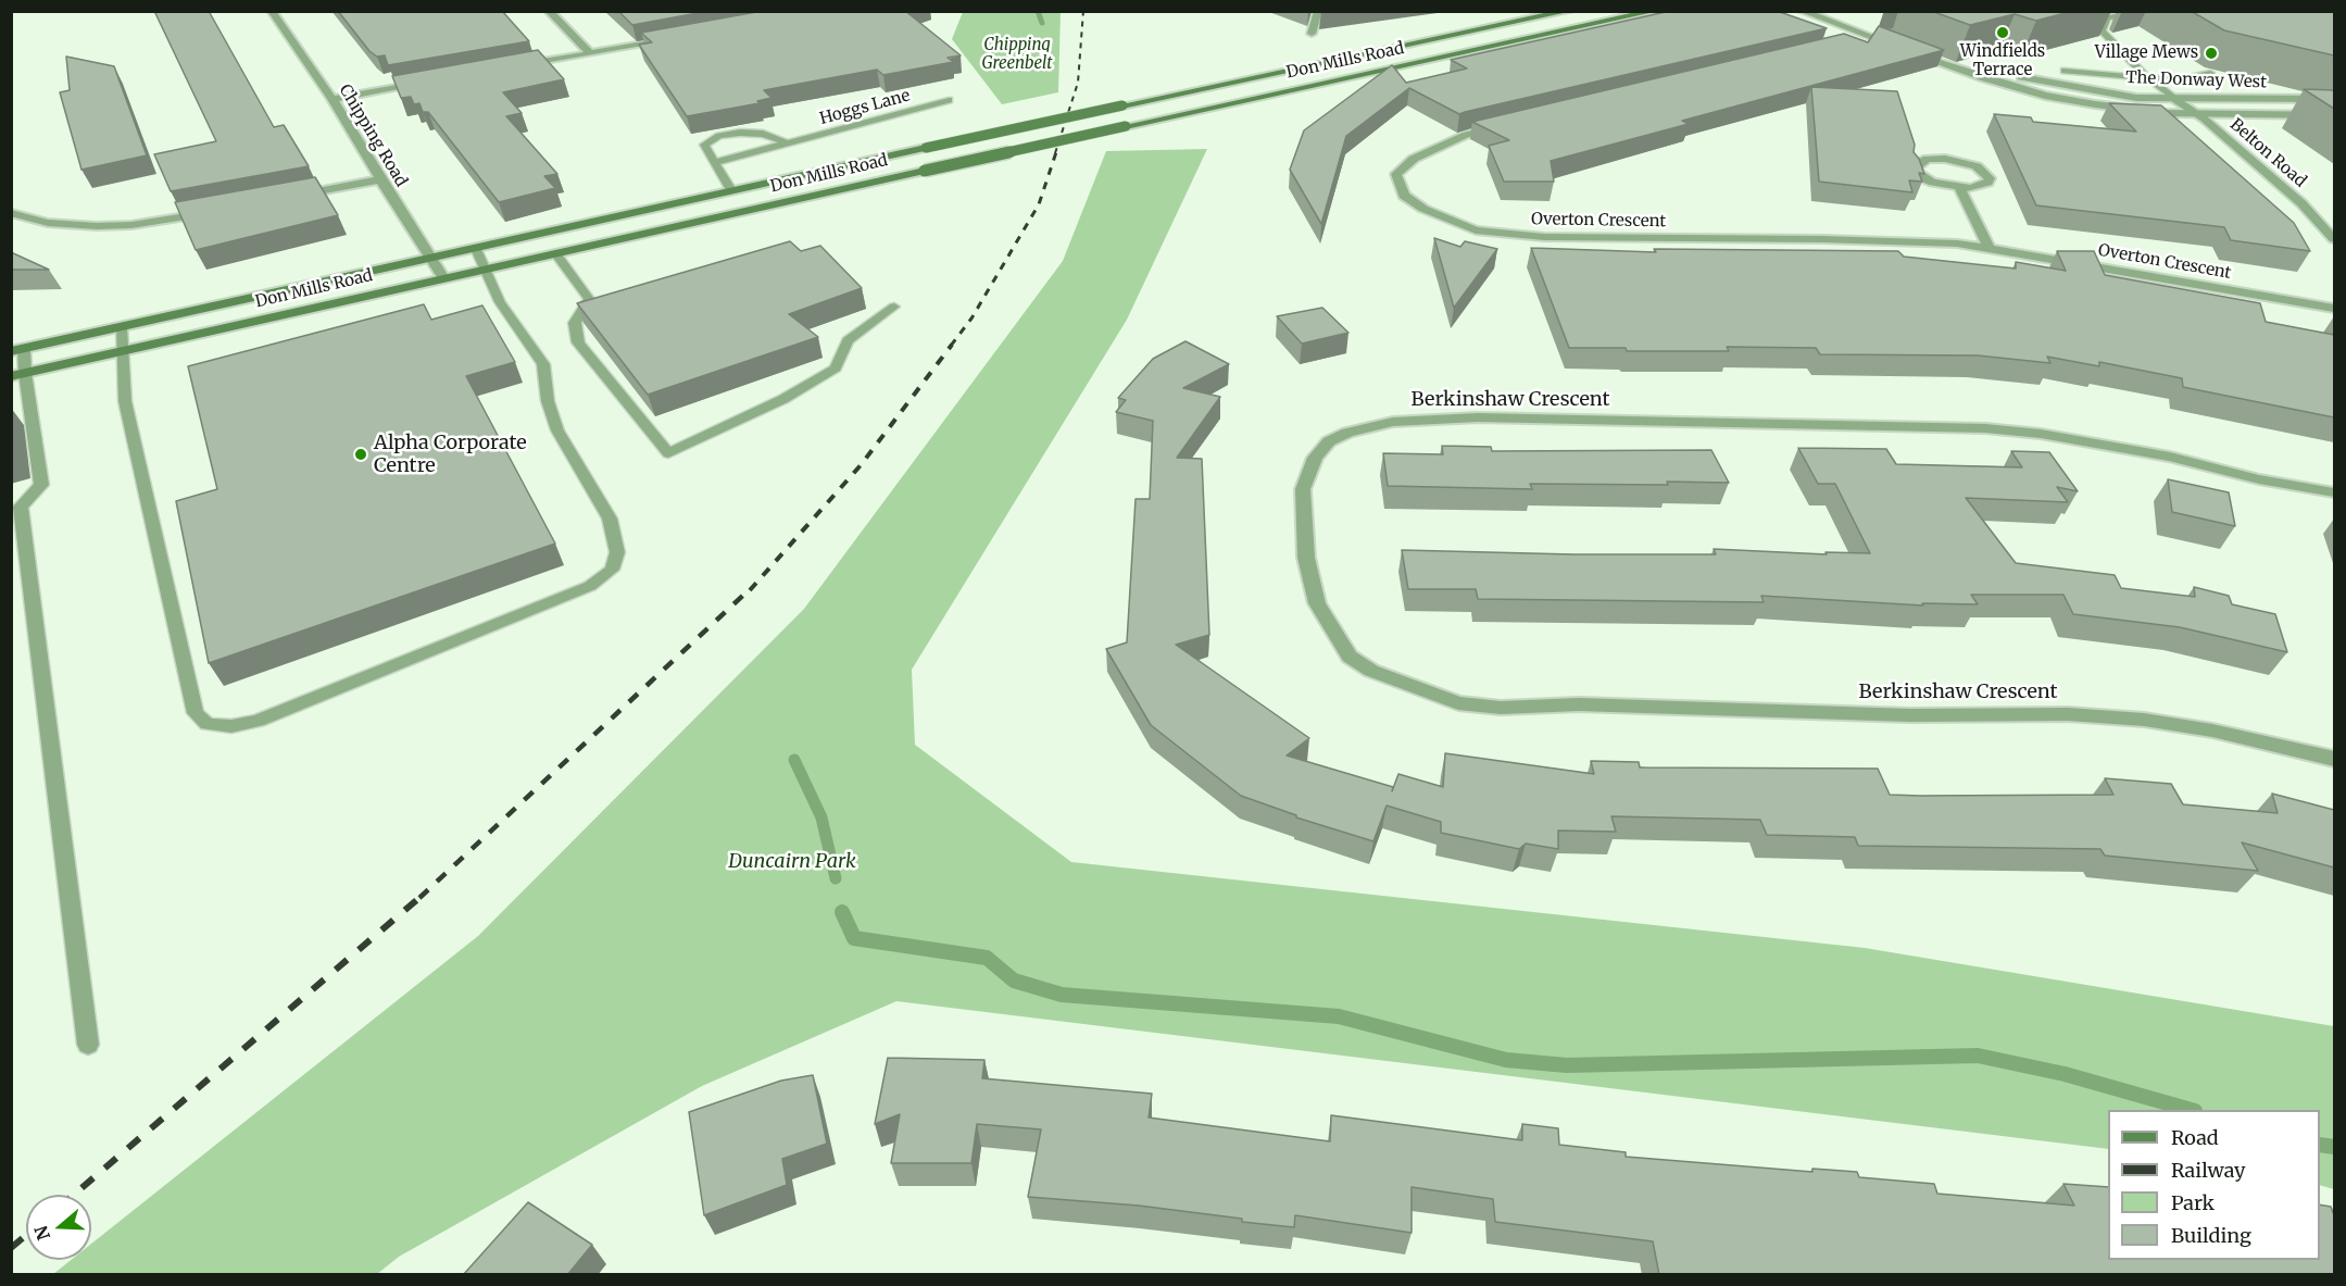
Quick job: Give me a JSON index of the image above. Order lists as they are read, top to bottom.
{
  "streets": {
    "main road": ["Don Mills Road"],
    "street": [
      "The Donway West",
      "Chipping Road",
      "Belton Road",
      "Overton Crescent",
      "Berkinshaw Crescent"
    ],
    "lane": ["Hoggs Lane"]
  },
  "crossings": [
    ["Don Mills Road", "Chipping Road"],
    ["The Donway West", "Belton Road"]
  ],
  "parks": ["Chipping Greenbelt", "Duncairn Park"],
  "places": ["Windfields Terrace", "Village Mews", "Alpha Corporate Centre"],
  "legend": [
    "Road",
    "Railway",
    "Park",
    "Building"
  ],
  "north": "left"
}
